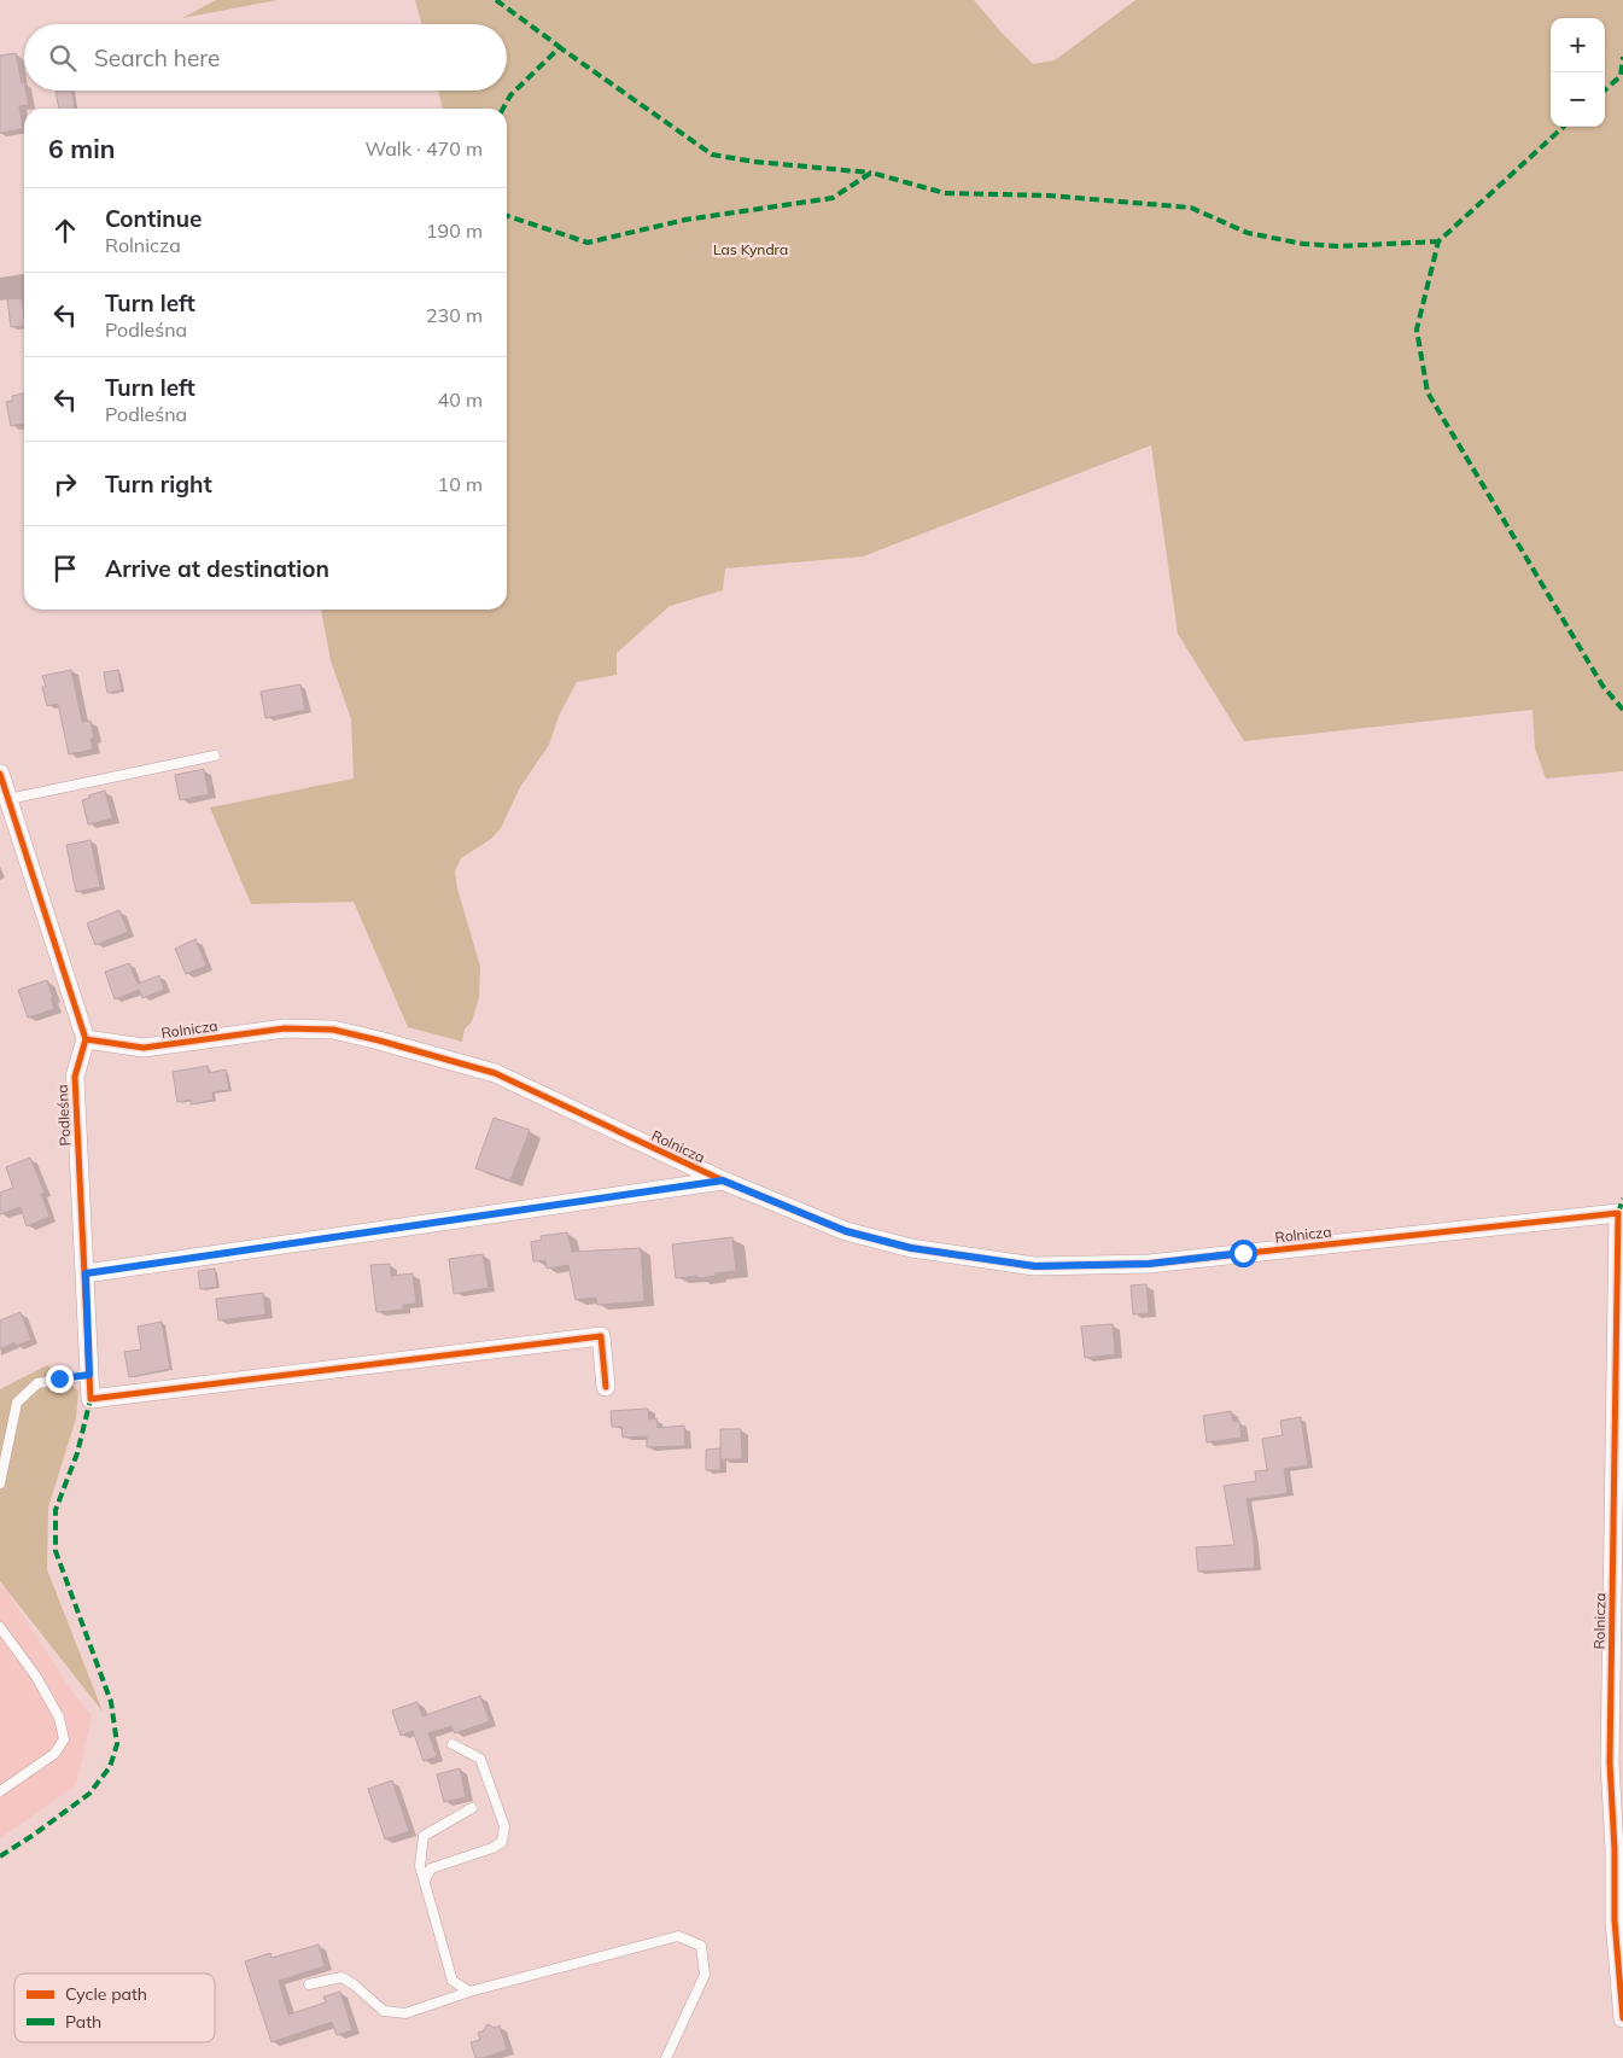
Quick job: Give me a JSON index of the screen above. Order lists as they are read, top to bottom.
{
  "streets": {
    "street": ["Rolnicza", "Podleśna"]
  },
  "crossings": [
    ["Rolnicza", "Podleśna"]
  ],
  "parks": ["Las Kyndra"],
  "legend": ["Cycle path", "Path"],
  "page": {
    "map_buttons": ["+", "−"],
    "search": "Search here",
    "heading": ["6 min", "Walk · 470 m"],
    "list": [
      ["Continue", "Rolnicza", "190 m"],
      ["Turn left", "Podleśna", "230 m"],
      ["Turn left", "Podleśna", "40 m"],
      ["Turn right", "10 m"],
      "Arrive at destination"
    ]
  }
}
